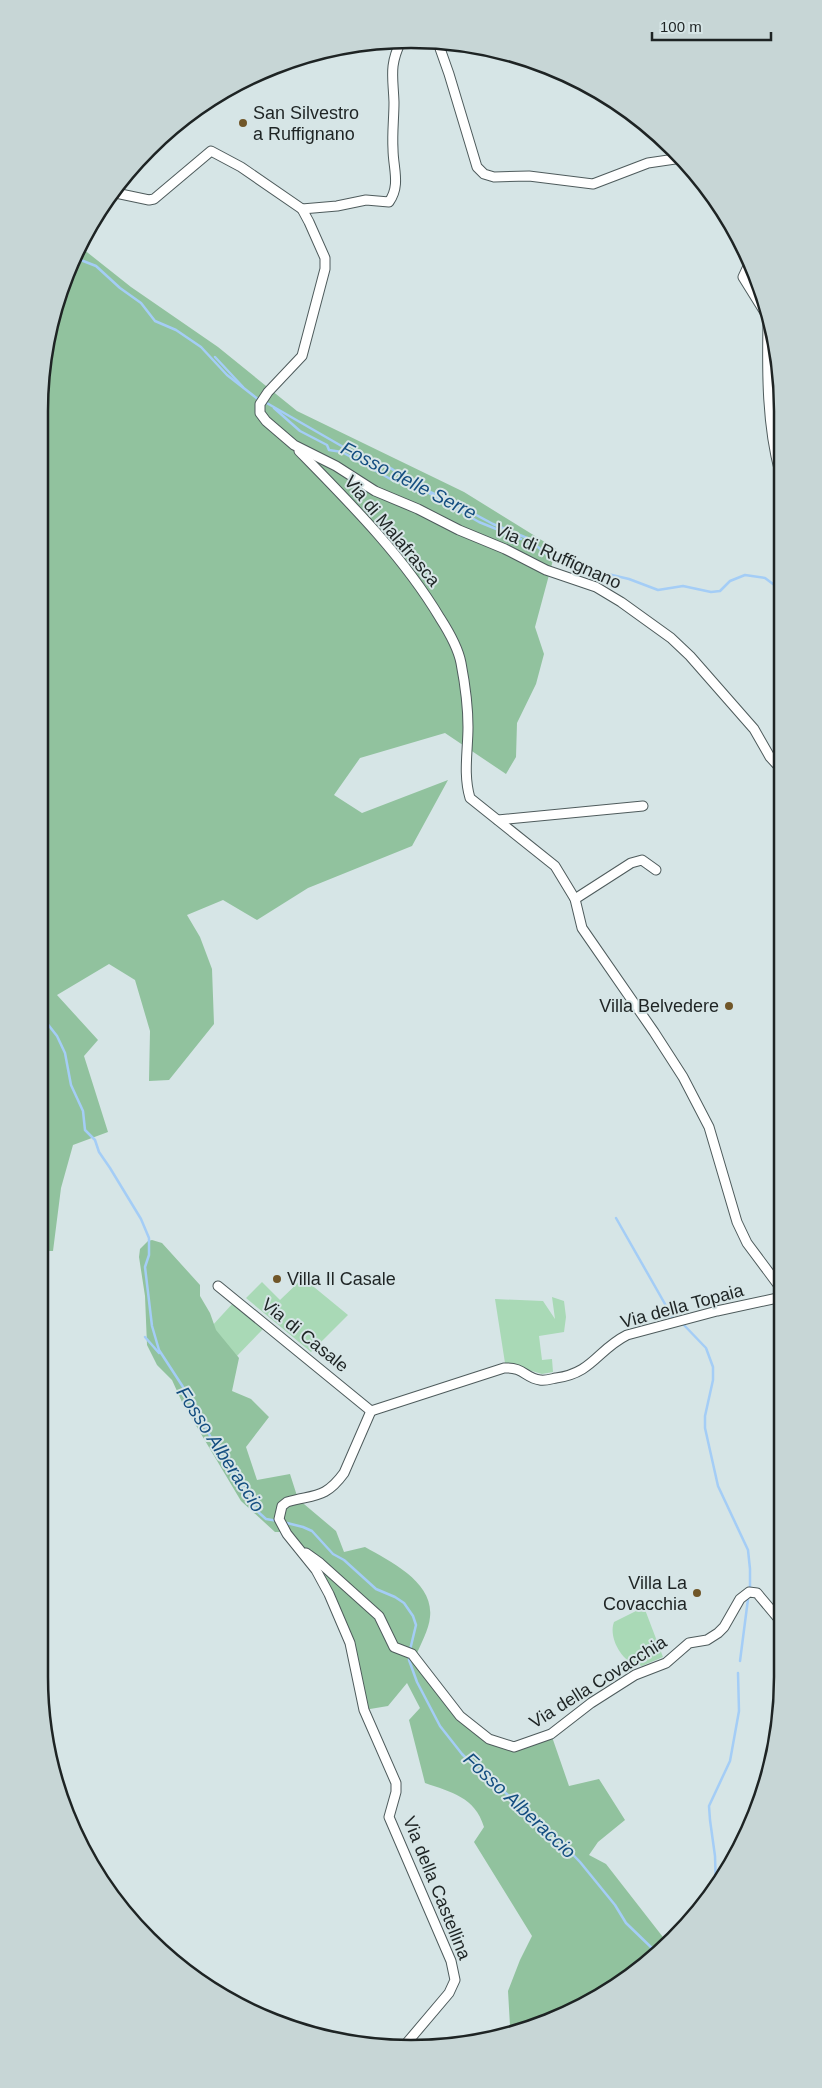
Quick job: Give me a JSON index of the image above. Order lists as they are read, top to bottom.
{
  "streets": {
    "street": [
      "Via di Malafrasca",
      "Via di Ruffignano",
      "Via della Topaia",
      "Via di Casale",
      "Via della Covacchia",
      "Via della Castellina"
    ]
  },
  "crossings": [
    ["Via di Malafrasca", "Via di Ruffignano"],
    ["Via della Topaia", "Via di Casale"],
    ["Via della Topaia", "Via della Castellina"],
    ["Via di Casale", "Via della Castellina"],
    ["Via della Covacchia", "Via della Castellina"]
  ],
  "water": ["Fosso delle Serre", "Fosso Alberaccio"],
  "places": [
    "San Silvestro a Ruffignano",
    "Villa Belvedere",
    "Villa Il Casale",
    "Villa La Covacchia"
  ],
  "scale_bar": "100 m"
}
